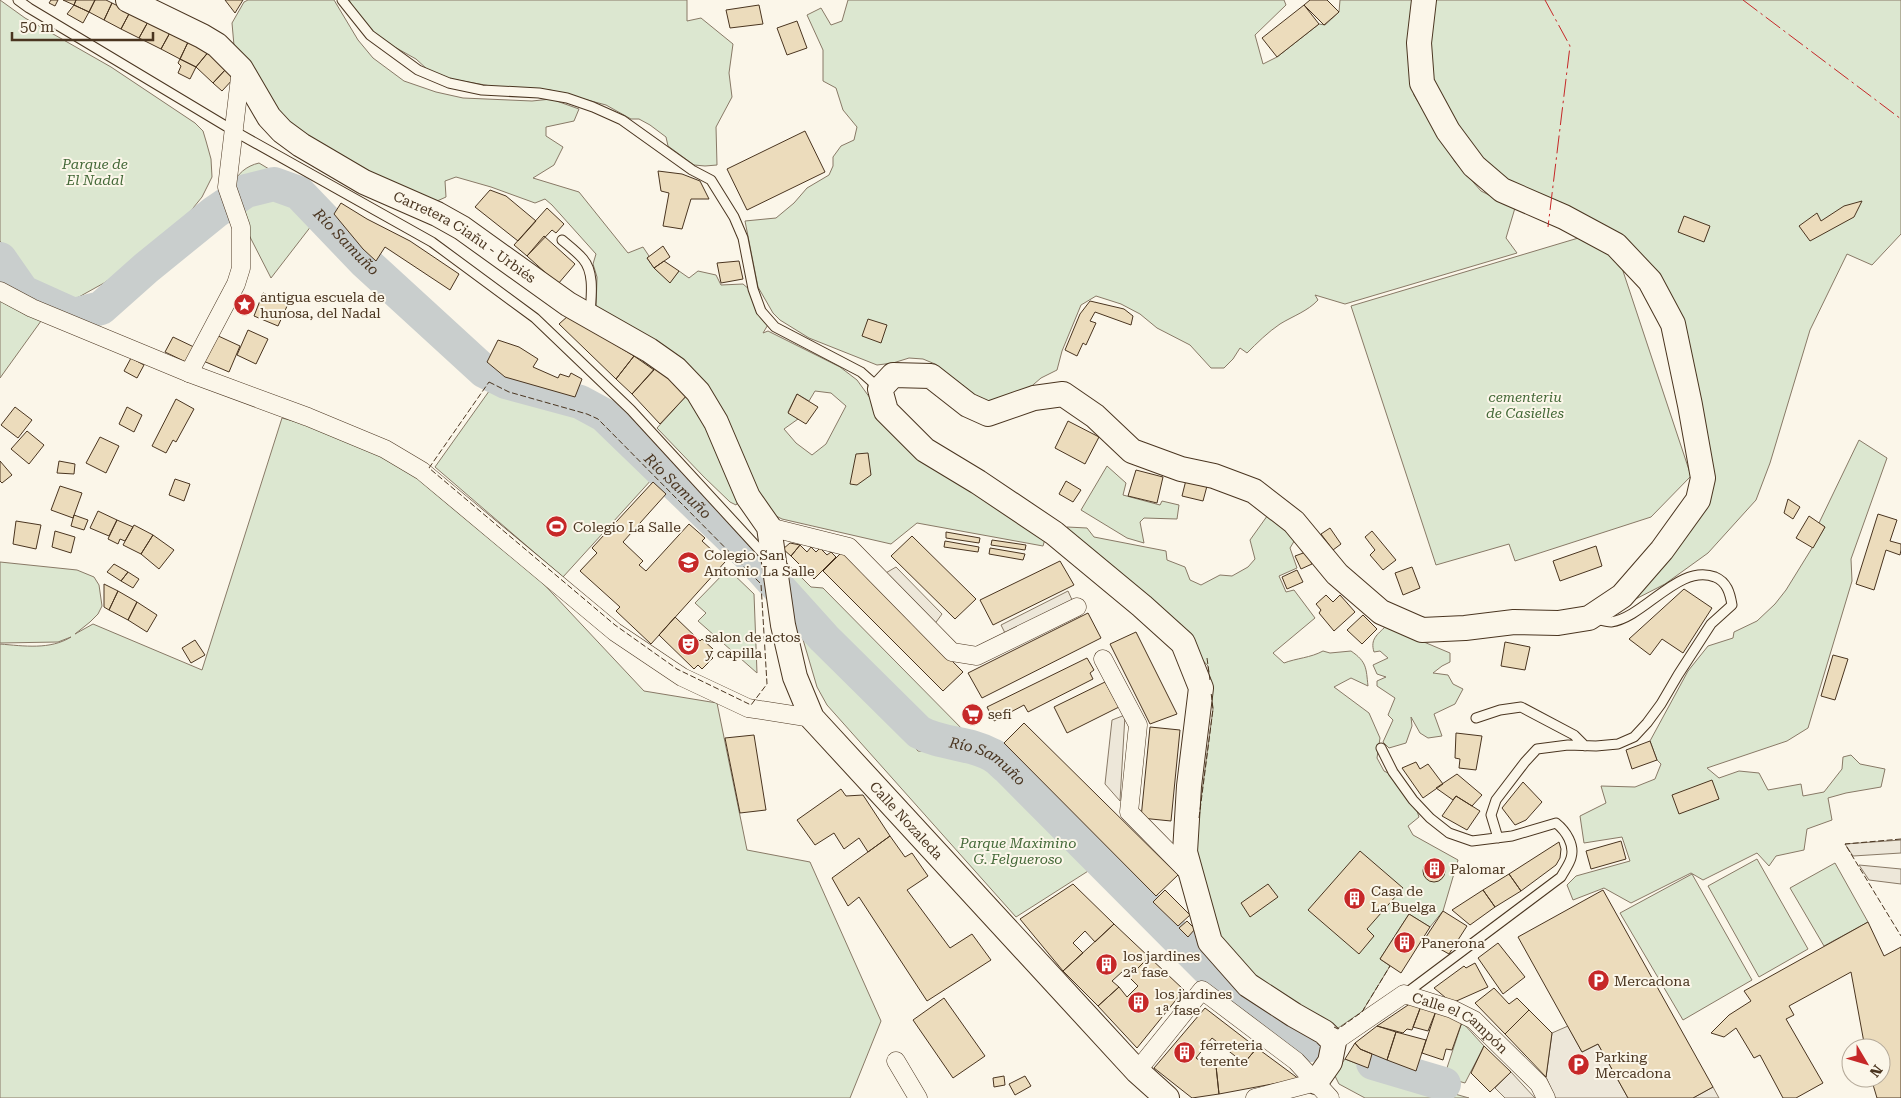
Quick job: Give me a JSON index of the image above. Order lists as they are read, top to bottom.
{
  "streets": {
    "street": ["Carretera Ciañu - Urbiés", "Calle Nozaleda", "Calle el Campón"]
  },
  "crossings": [
    ["Carretera Ciañu - Urbiés", "Calle Nozaleda"]
  ],
  "water": ["Río Samuño"],
  "parks": ["Parque de El Nadal", "cementeriu de Casielles", "Parque Maximino G. Felgueroso"],
  "places": {
    "place": ["antigua escuela de hunosa, del Nadal"],
    "sports": ["Colegio La Salle"],
    "school or university": ["Colegio San Antonio La Salle"],
    "theatre": ["salon de actos y capilla"],
    "supermarket": ["sefi"],
    "building": [
      "Palomar",
      "Casa de La Buelga",
      "Panerona",
      "los jardines 2ª fase",
      "los jardines 1ª fase",
      "ferreteria terente"
    ],
    "parking": ["Mercadona", "Parking Mercadona"]
  },
  "scale_bar": "50 m",
  "north": "bottom right"
}
